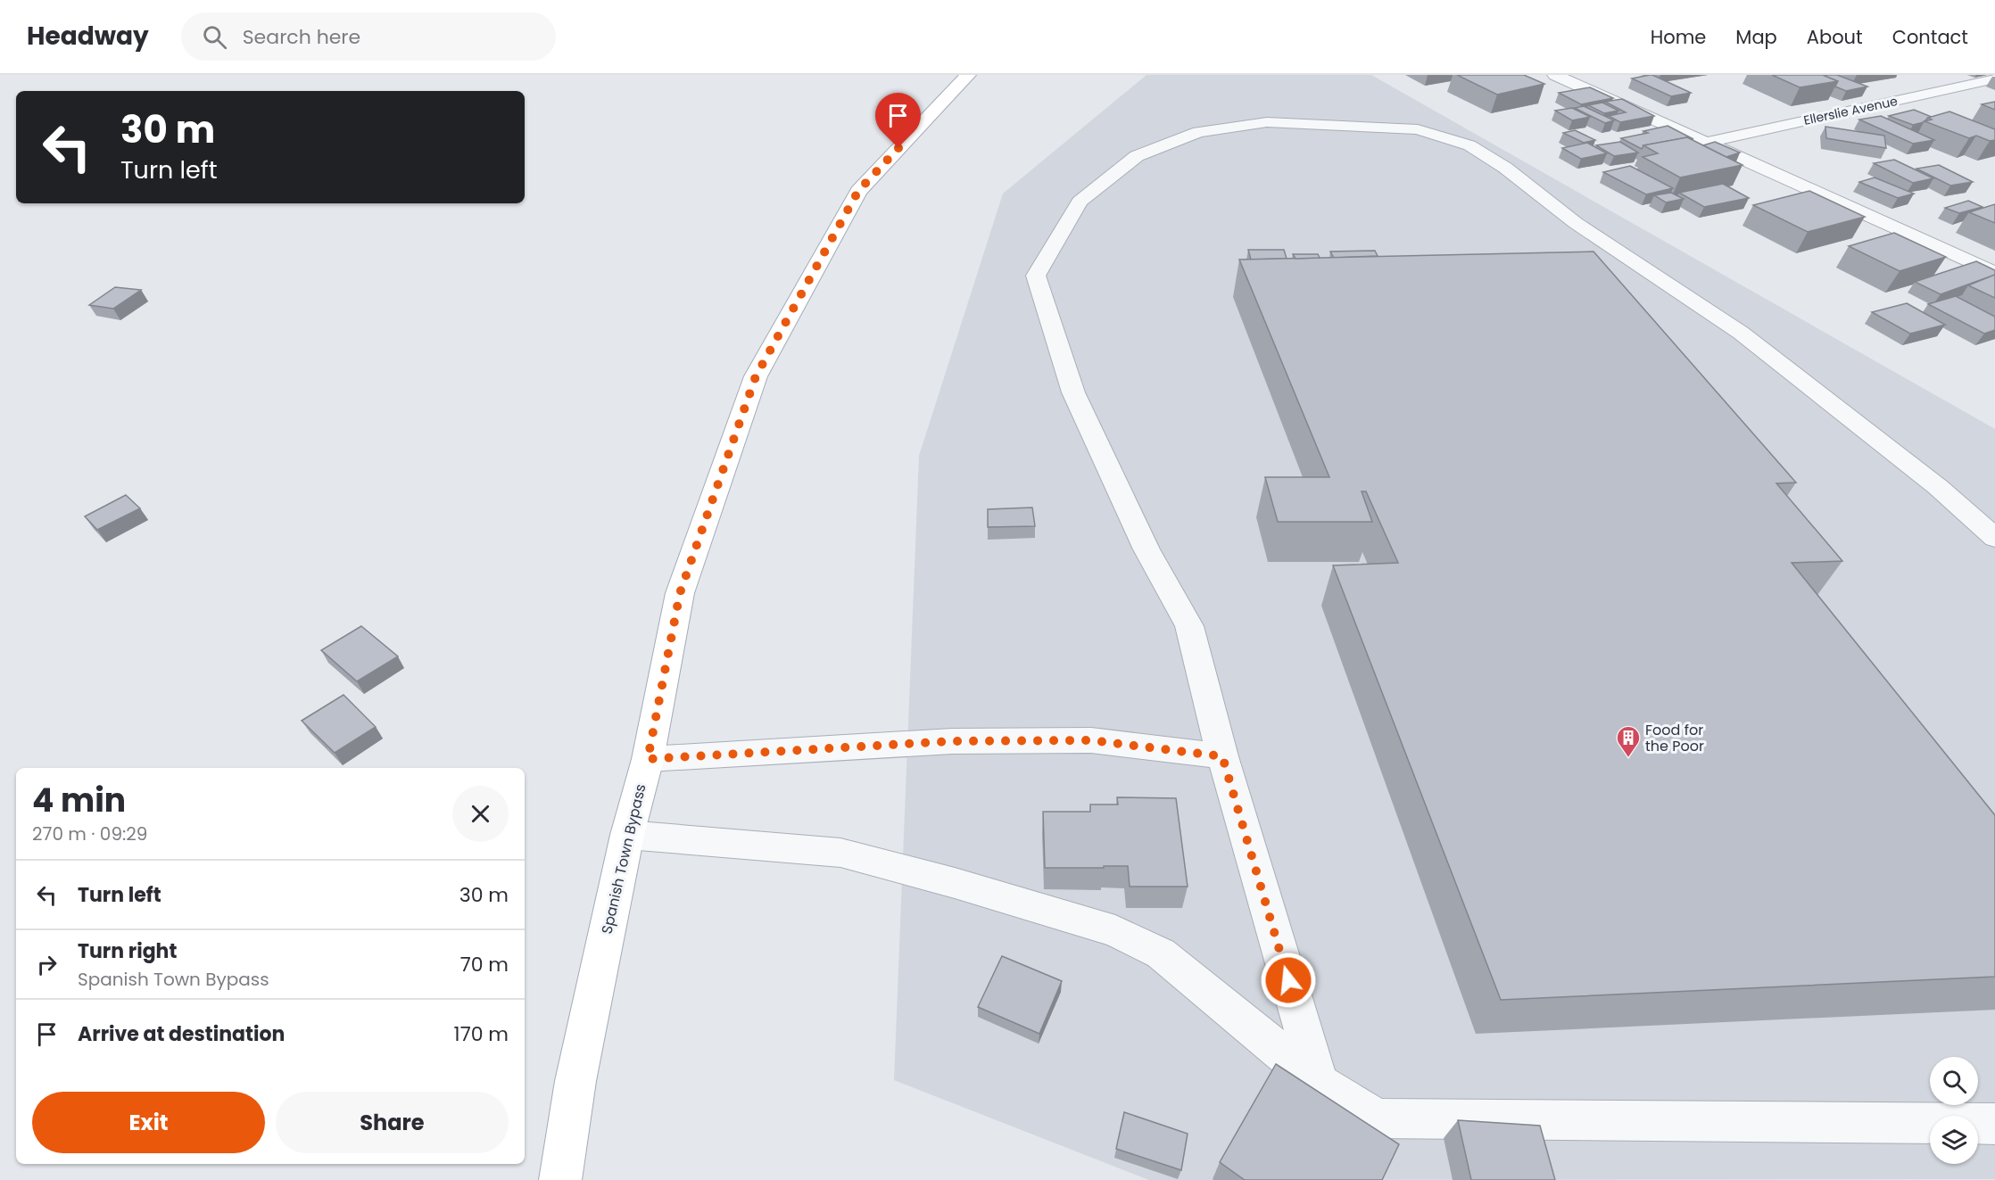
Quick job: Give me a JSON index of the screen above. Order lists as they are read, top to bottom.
{
  "streets": {
    "main road": ["Spanish Town Bypass"],
    "street": ["Ellerslie Avenue"]
  },
  "places": {
    "building": ["Food for the Poor"]
  },
  "page": {
    "header": "Headway",
    "search": "Search here",
    "nav": [
      "Home",
      "Map",
      "About",
      "Contact"
    ],
    "turn": ["30 m", "Turn left"],
    "heading": ["4 min", "270 m · 09:29"],
    "list": [
      {
        "name": "Turn left",
        "value": "30 m"
      },
      {
        "name": "Turn right",
        "note": "Spanish Town Bypass",
        "value": "70 m"
      },
      {
        "name": "Arrive at destination",
        "value": "170 m"
      }
    ],
    "buttons": ["Exit", "Share"]
  }
}
